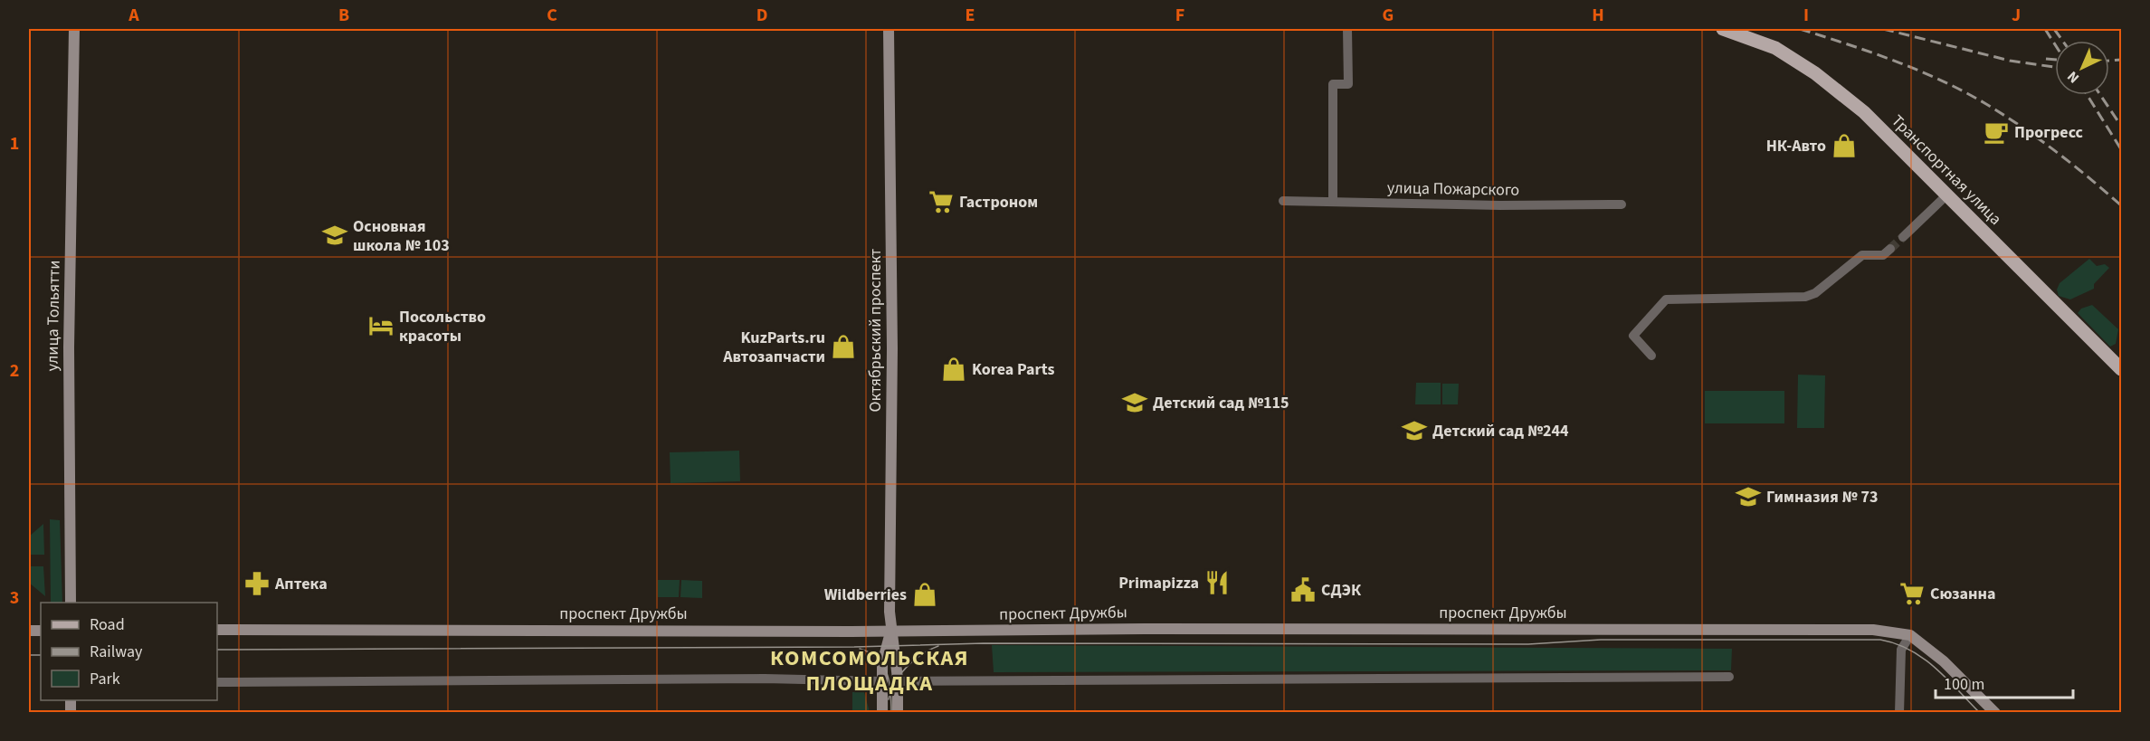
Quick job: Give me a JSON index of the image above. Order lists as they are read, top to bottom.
{
  "streets": {
    "main road": [
      "Транспортная улица",
      "улица Тольятти",
      "Октябрьский проспект",
      "проспект Дружбы"
    ],
    "street": ["улица Пожарского"]
  },
  "crossings": [
    ["Октябрьский проспект", "проспект Дружбы"]
  ],
  "districts": ["КОМСОМОЛЬСКАЯ ПЛОЩАДКА"],
  "places": {
    "cafe": ["Прогресс"],
    "shop": [
      "НК-Авто",
      "KuzParts.ru Автозапчасти",
      "Korea Parts",
      "Wildberries"
    ],
    "supermarket": ["Гастроном", "Сюзанна"],
    "school or university": [
      "Основная школа № 103",
      "Детский сад №115",
      "Детский сад №244",
      "Гимназия № 73"
    ],
    "hotel": ["Посольство красоты"],
    "restaurant": ["Primapizza"],
    "pharmacy": ["Аптека"],
    "public building": ["СДЭК"]
  },
  "legend": ["Road", "Railway", "Park"],
  "scale_bar": "100 m",
  "north": "bottom left",
  "grid": {
    "columns": [
      "A",
      "B",
      "C",
      "D",
      "E",
      "F",
      "G",
      "H",
      "I",
      "J"
    ],
    "rows": ["1", "2", "3"]
  }
}
